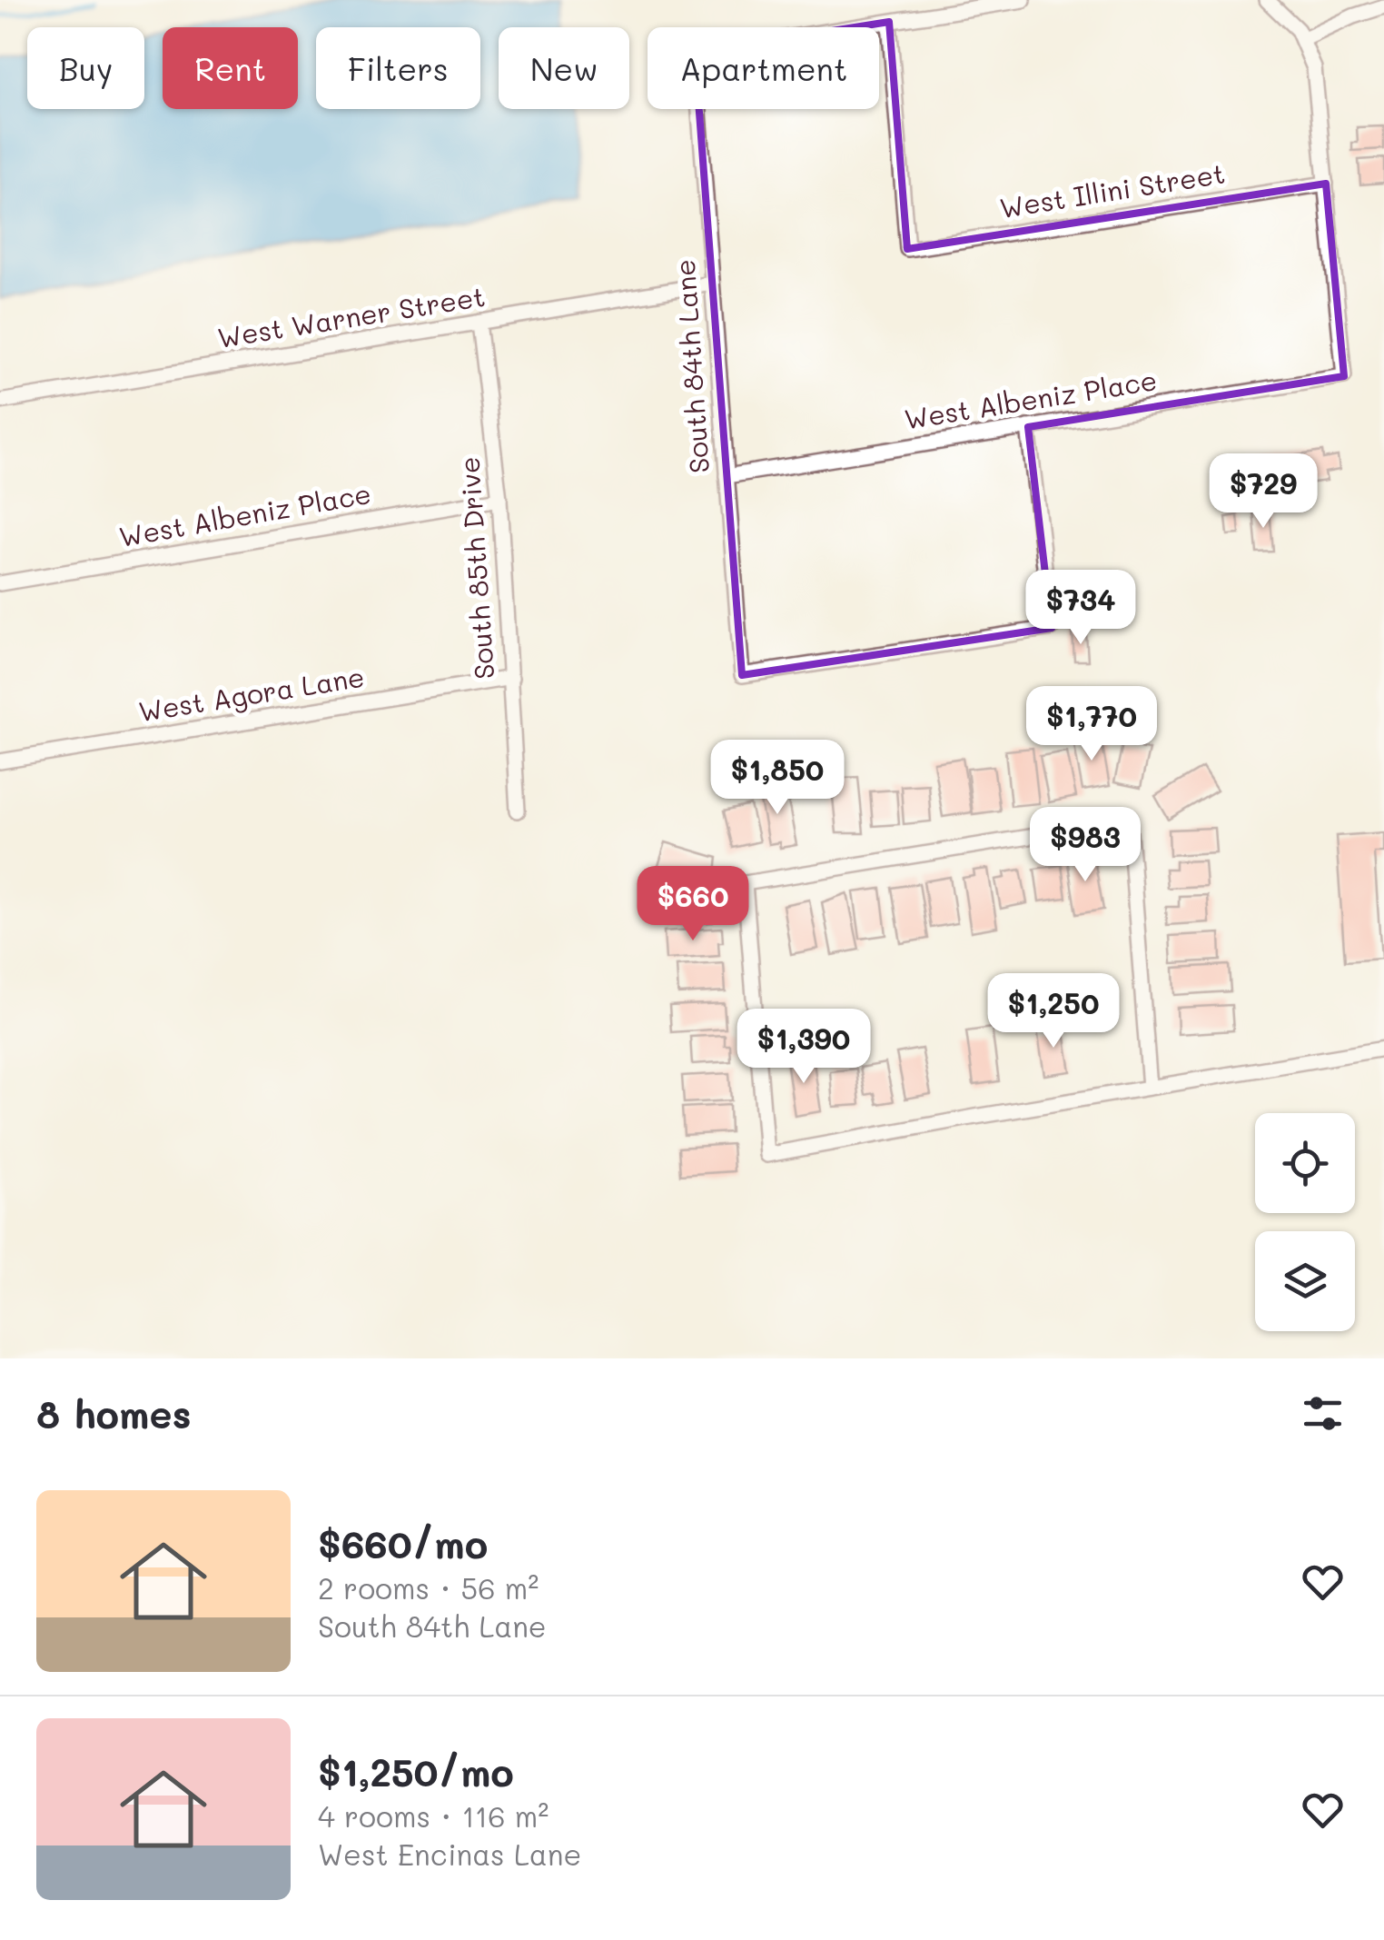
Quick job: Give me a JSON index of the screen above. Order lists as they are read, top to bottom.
{
  "streets": {
    "street": [
      "West Illini Street",
      "West Warner Street",
      "South 84th Lane",
      "West Albeniz Place",
      "South 85th Drive",
      "West Agora Lane"
    ]
  },
  "crossings": [
    ["West Illini Street", "South 84th Lane"],
    ["West Illini Street", "West Albeniz Place"],
    ["West Warner Street", "South 84th Lane"],
    ["West Warner Street", "South 85th Drive"],
    ["South 84th Lane", "West Albeniz Place"],
    ["West Albeniz Place", "South 85th Drive"],
    ["South 85th Drive", "West Agora Lane"]
  ],
  "page": {
    "chip": [
      "Buy",
      "Rent",
      "Filters",
      "New",
      "Apartment"
    ],
    "price": [
      "$729",
      "$734",
      "$1,770",
      "$1,850",
      "$983",
      "$660",
      "$1,250",
      "$1,390"
    ],
    "heading": "8 homes",
    "list": [
      {
        "name": "$660/mo",
        "note": "2 rooms · 56 m² · South 84th Lane"
      },
      {
        "name": "$1,250/mo",
        "note": "4 rooms · 116 m² · West Encinas Lane"
      }
    ]
  }
}
